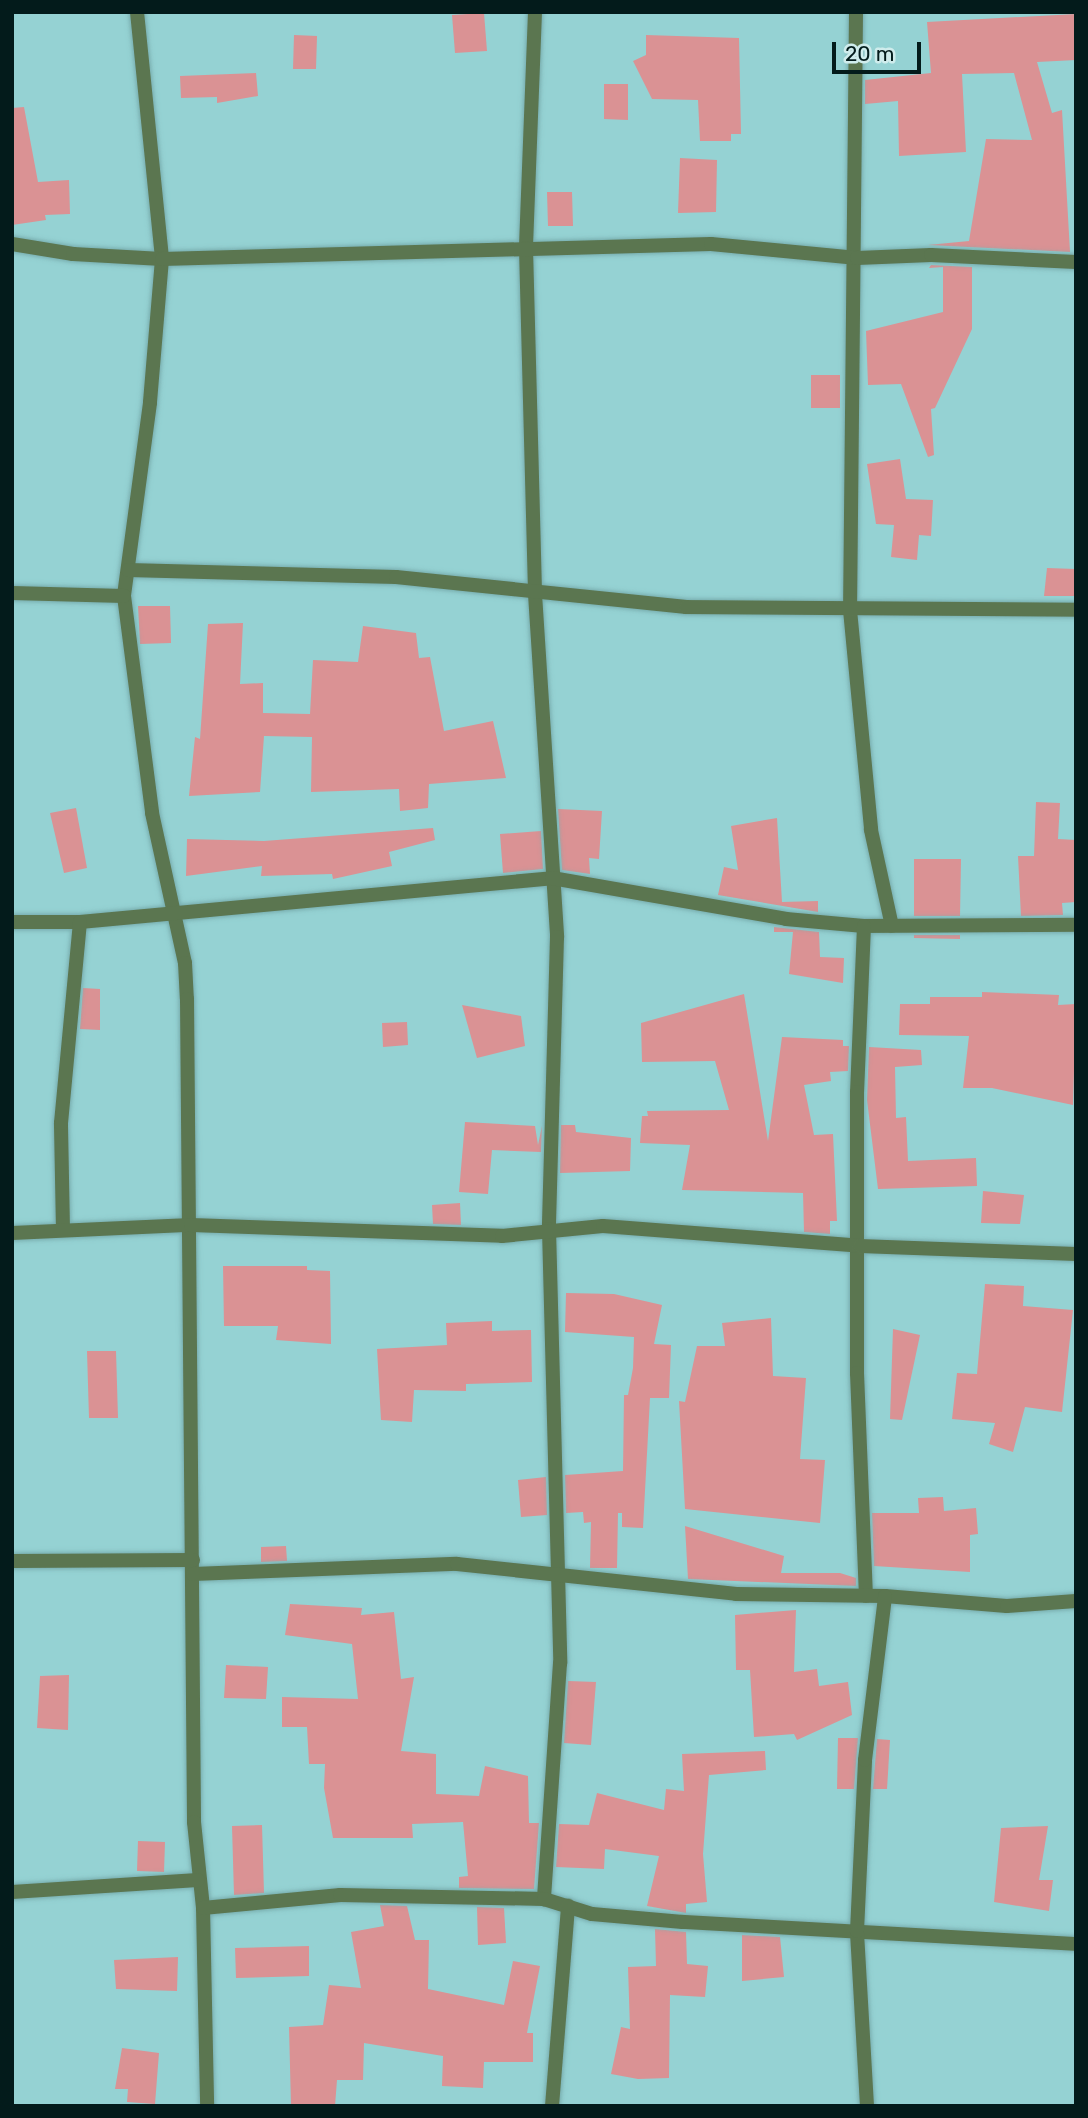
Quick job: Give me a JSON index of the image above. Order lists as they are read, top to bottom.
{
  "scale_bar": "20 m"
}
